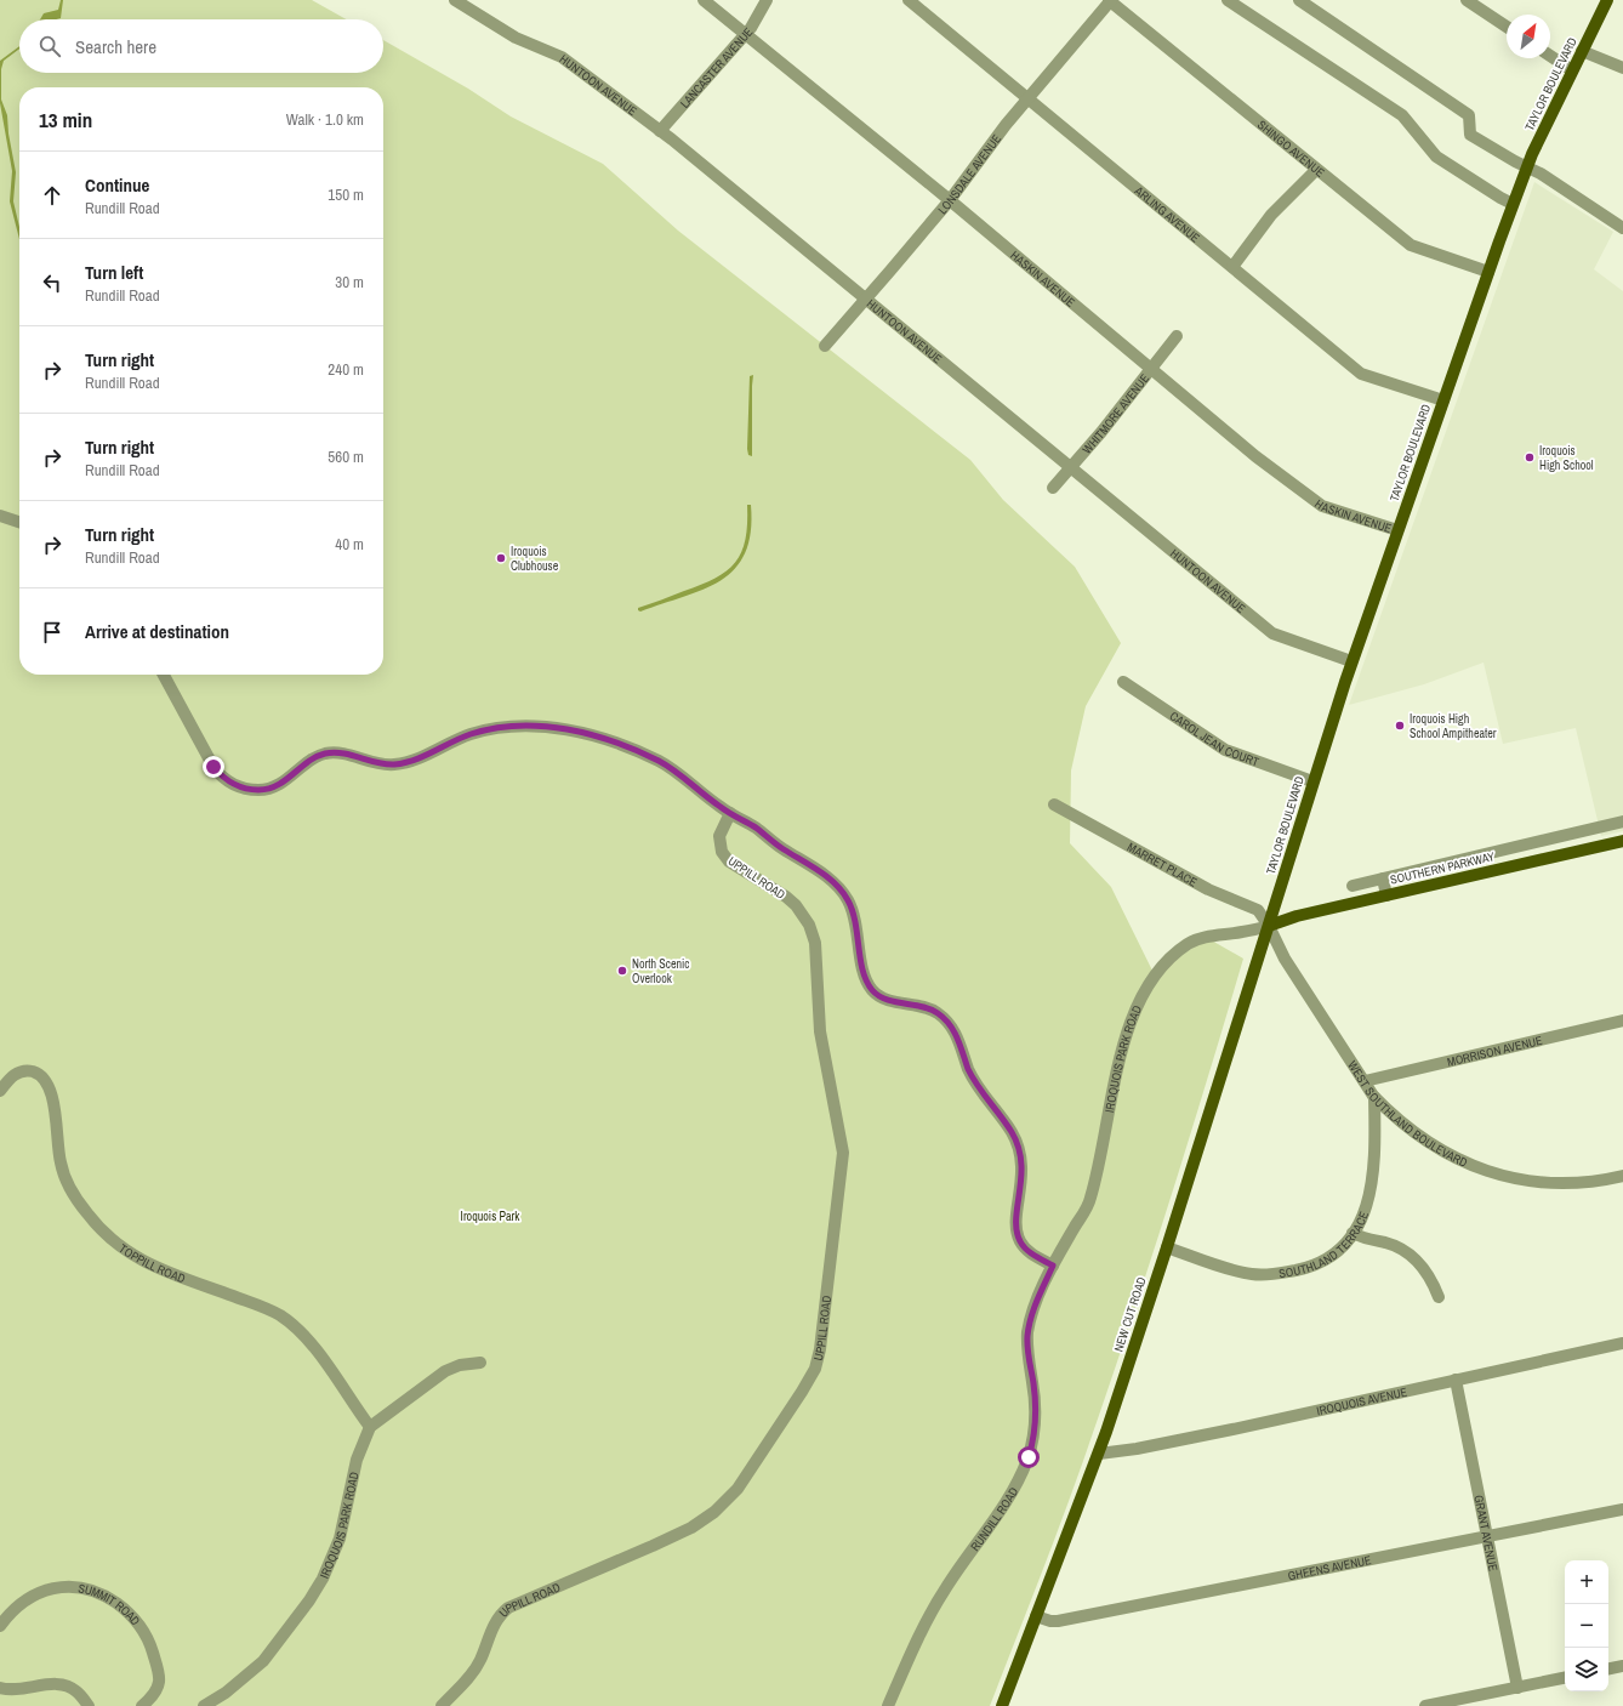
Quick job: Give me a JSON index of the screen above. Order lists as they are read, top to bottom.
{
  "streets": {
    "main road": ["TAYLOR BOULEVARD", "SOUTHERN PARKWAY", "NEW CUT ROAD"],
    "street": [
      "LANCASTER AVENUE",
      "HUNTOON AVENUE",
      "SHINGO AVENUE",
      "LONSDALE AVENUE",
      "ARLING AVENUE",
      "HASKIN AVENUE",
      "WHITMORE AVENUE",
      "CAROL JEAN COURT",
      "MARRET PLACE",
      "UPPILL ROAD",
      "MORRISON AVENUE",
      "IROQUOIS PARK ROAD",
      "WEST SOUTHLAND BOULEVARD",
      "SOUTHLAND TERRACE",
      "TOPPILL ROAD",
      "IROQUOIS AVENUE",
      "RUNDILL ROAD",
      "GRANT AVENUE",
      "GHEENS AVENUE",
      "SUMMIT ROAD"
    ]
  },
  "crossings": [
    ["LANCASTER AVENUE", "HUNTOON AVENUE"],
    ["LANCASTER AVENUE", "HASKIN AVENUE"],
    ["TAYLOR BOULEVARD", "HUNTOON AVENUE"],
    ["TAYLOR BOULEVARD", "SHINGO AVENUE"],
    ["TAYLOR BOULEVARD", "ARLING AVENUE"],
    ["TAYLOR BOULEVARD", "HASKIN AVENUE"],
    ["TAYLOR BOULEVARD", "CAROL JEAN COURT"],
    ["TAYLOR BOULEVARD", "MARRET PLACE"],
    ["TAYLOR BOULEVARD", "SOUTHERN PARKWAY"],
    ["TAYLOR BOULEVARD", "IROQUOIS PARK ROAD"],
    ["TAYLOR BOULEVARD", "WEST SOUTHLAND BOULEVARD"],
    ["TAYLOR BOULEVARD", "NEW CUT ROAD"],
    ["HUNTOON AVENUE", "LONSDALE AVENUE"],
    ["HUNTOON AVENUE", "WHITMORE AVENUE"],
    ["SHINGO AVENUE", "LONSDALE AVENUE"],
    ["LONSDALE AVENUE", "ARLING AVENUE"],
    ["LONSDALE AVENUE", "HASKIN AVENUE"],
    ["HASKIN AVENUE", "WHITMORE AVENUE"],
    ["MARRET PLACE", "SOUTHERN PARKWAY"],
    ["MARRET PLACE", "IROQUOIS PARK ROAD"],
    ["MARRET PLACE", "WEST SOUTHLAND BOULEVARD"],
    ["MARRET PLACE", "NEW CUT ROAD"],
    ["SOUTHERN PARKWAY", "IROQUOIS PARK ROAD"],
    ["SOUTHERN PARKWAY", "WEST SOUTHLAND BOULEVARD"],
    ["SOUTHERN PARKWAY", "NEW CUT ROAD"],
    ["MORRISON AVENUE", "WEST SOUTHLAND BOULEVARD"],
    ["IROQUOIS PARK ROAD", "WEST SOUTHLAND BOULEVARD"],
    ["IROQUOIS PARK ROAD", "TOPPILL ROAD"],
    ["IROQUOIS PARK ROAD", "NEW CUT ROAD"],
    ["IROQUOIS PARK ROAD", "RUNDILL ROAD"],
    ["WEST SOUTHLAND BOULEVARD", "SOUTHLAND TERRACE"],
    ["WEST SOUTHLAND BOULEVARD", "NEW CUT ROAD"],
    ["SOUTHLAND TERRACE", "NEW CUT ROAD"],
    ["NEW CUT ROAD", "IROQUOIS AVENUE"],
    ["NEW CUT ROAD", "GHEENS AVENUE"],
    ["IROQUOIS AVENUE", "GRANT AVENUE"],
    ["GRANT AVENUE", "GHEENS AVENUE"]
  ],
  "parks": ["Iroquois Park"],
  "places": [
    "Iroquois High School",
    "Iroquois Clubhouse",
    "Iroquois High School Ampitheater",
    "North Scenic Overlook"
  ],
  "north": "top right",
  "page": {
    "search": "Search here",
    "heading": ["13 min", "Walk · 1.0 km"],
    "list": [
      ["Continue", "Rundill Road", "150 m"],
      ["Turn left", "Rundill Road", "30 m"],
      ["Turn right", "Rundill Road", "240 m"],
      ["Turn right", "Rundill Road", "560 m"],
      ["Turn right", "Rundill Road", "40 m"],
      "Arrive at destination"
    ],
    "map_buttons": ["+", "−"]
  }
}
